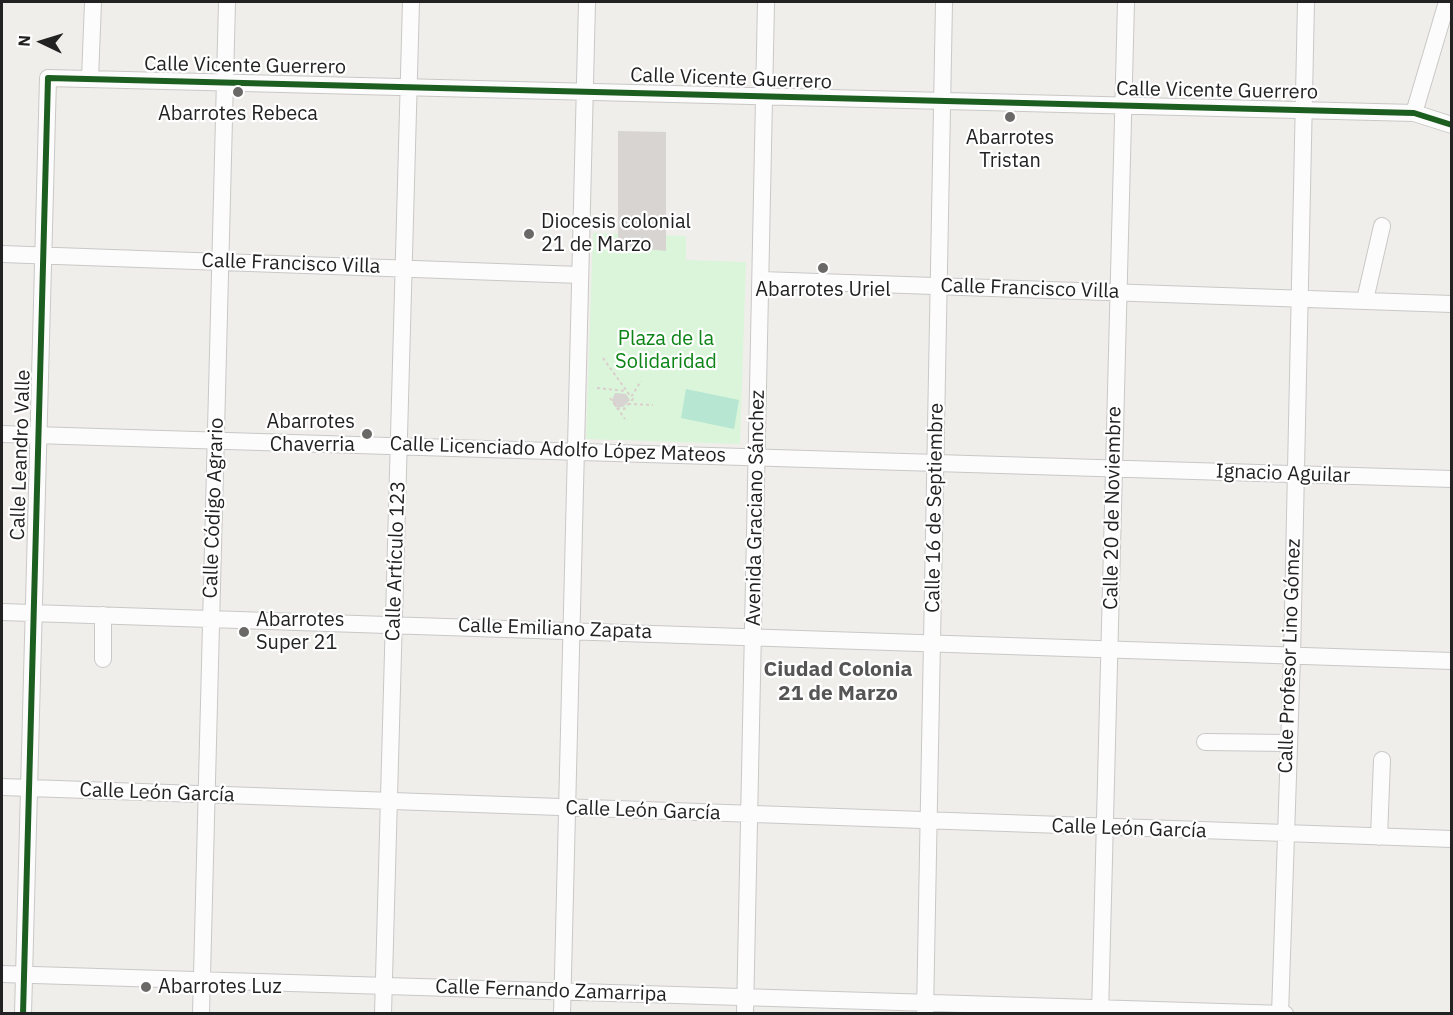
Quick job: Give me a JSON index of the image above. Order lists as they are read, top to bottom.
{
  "streets": {
    "street": [
      "Calle Vicente Guerrero",
      "Calle Francisco Villa",
      "Calle Licenciado Adolfo López Mateos",
      "Calle Leandro Valle",
      "Ignacio Aguilar",
      "Calle Código Agrario",
      "Avenida Graciano Sánchez",
      "Calle 16 de Septiembre",
      "Calle 20 de Noviembre",
      "Calle Artículo 123",
      "Calle Emiliano Zapata",
      "Calle Profesor Lino Gómez",
      "Calle León García",
      "Calle Fernando Zamarripa"
    ]
  },
  "crossings": [
    ["Calle Vicente Guerrero", "Calle Leandro Valle"],
    ["Calle Vicente Guerrero", "Calle Código Agrario"],
    ["Calle Vicente Guerrero", "Avenida Graciano Sánchez"],
    ["Calle Vicente Guerrero", "Calle 16 de Septiembre"],
    ["Calle Vicente Guerrero", "Calle 20 de Noviembre"],
    ["Calle Vicente Guerrero", "Calle Artículo 123"],
    ["Calle Vicente Guerrero", "Calle Profesor Lino Gómez"],
    ["Calle Francisco Villa", "Calle Leandro Valle"],
    ["Calle Francisco Villa", "Calle Código Agrario"],
    ["Calle Francisco Villa", "Avenida Graciano Sánchez"],
    ["Calle Francisco Villa", "Calle 16 de Septiembre"],
    ["Calle Francisco Villa", "Calle 20 de Noviembre"],
    ["Calle Francisco Villa", "Calle Artículo 123"],
    ["Calle Francisco Villa", "Calle Profesor Lino Gómez"],
    ["Calle Licenciado Adolfo López Mateos", "Calle Leandro Valle"],
    ["Calle Licenciado Adolfo López Mateos", "Ignacio Aguilar"],
    ["Calle Licenciado Adolfo López Mateos", "Calle Código Agrario"],
    ["Calle Licenciado Adolfo López Mateos", "Avenida Graciano Sánchez"],
    ["Calle Licenciado Adolfo López Mateos", "Calle 16 de Septiembre"],
    ["Calle Licenciado Adolfo López Mateos", "Calle 20 de Noviembre"],
    ["Calle Licenciado Adolfo López Mateos", "Calle Artículo 123"],
    ["Calle Leandro Valle", "Calle Emiliano Zapata"],
    ["Calle Leandro Valle", "Calle León García"],
    ["Calle Leandro Valle", "Calle Fernando Zamarripa"],
    ["Ignacio Aguilar", "Calle 20 de Noviembre"],
    ["Ignacio Aguilar", "Calle Profesor Lino Gómez"],
    ["Calle Código Agrario", "Calle Emiliano Zapata"],
    ["Calle Código Agrario", "Calle León García"],
    ["Calle Código Agrario", "Calle Fernando Zamarripa"],
    ["Avenida Graciano Sánchez", "Calle Emiliano Zapata"],
    ["Avenida Graciano Sánchez", "Calle León García"],
    ["Avenida Graciano Sánchez", "Calle Fernando Zamarripa"],
    ["Calle 16 de Septiembre", "Calle Emiliano Zapata"],
    ["Calle 16 de Septiembre", "Calle León García"],
    ["Calle 16 de Septiembre", "Calle Fernando Zamarripa"],
    ["Calle 20 de Noviembre", "Calle Emiliano Zapata"],
    ["Calle 20 de Noviembre", "Calle León García"],
    ["Calle 20 de Noviembre", "Calle Fernando Zamarripa"],
    ["Calle Artículo 123", "Calle Emiliano Zapata"],
    ["Calle Artículo 123", "Calle León García"],
    ["Calle Artículo 123", "Calle Fernando Zamarripa"],
    ["Calle Emiliano Zapata", "Calle Profesor Lino Gómez"],
    ["Calle Profesor Lino Gómez", "Calle León García"],
    ["Calle Profesor Lino Gómez", "Calle Fernando Zamarripa"]
  ],
  "districts": ["Ciudad Colonia 21 de Marzo"],
  "parks": ["Plaza de la Solidaridad"],
  "places": [
    "Abarrotes Rebeca",
    "Abarrotes Tristan",
    "Diocesis colonial 21 de Marzo",
    "Abarrotes Uriel",
    "Abarrotes Chaverria",
    "Abarrotes Super 21",
    "Abarrotes Luz"
  ],
  "north": "left"
}
